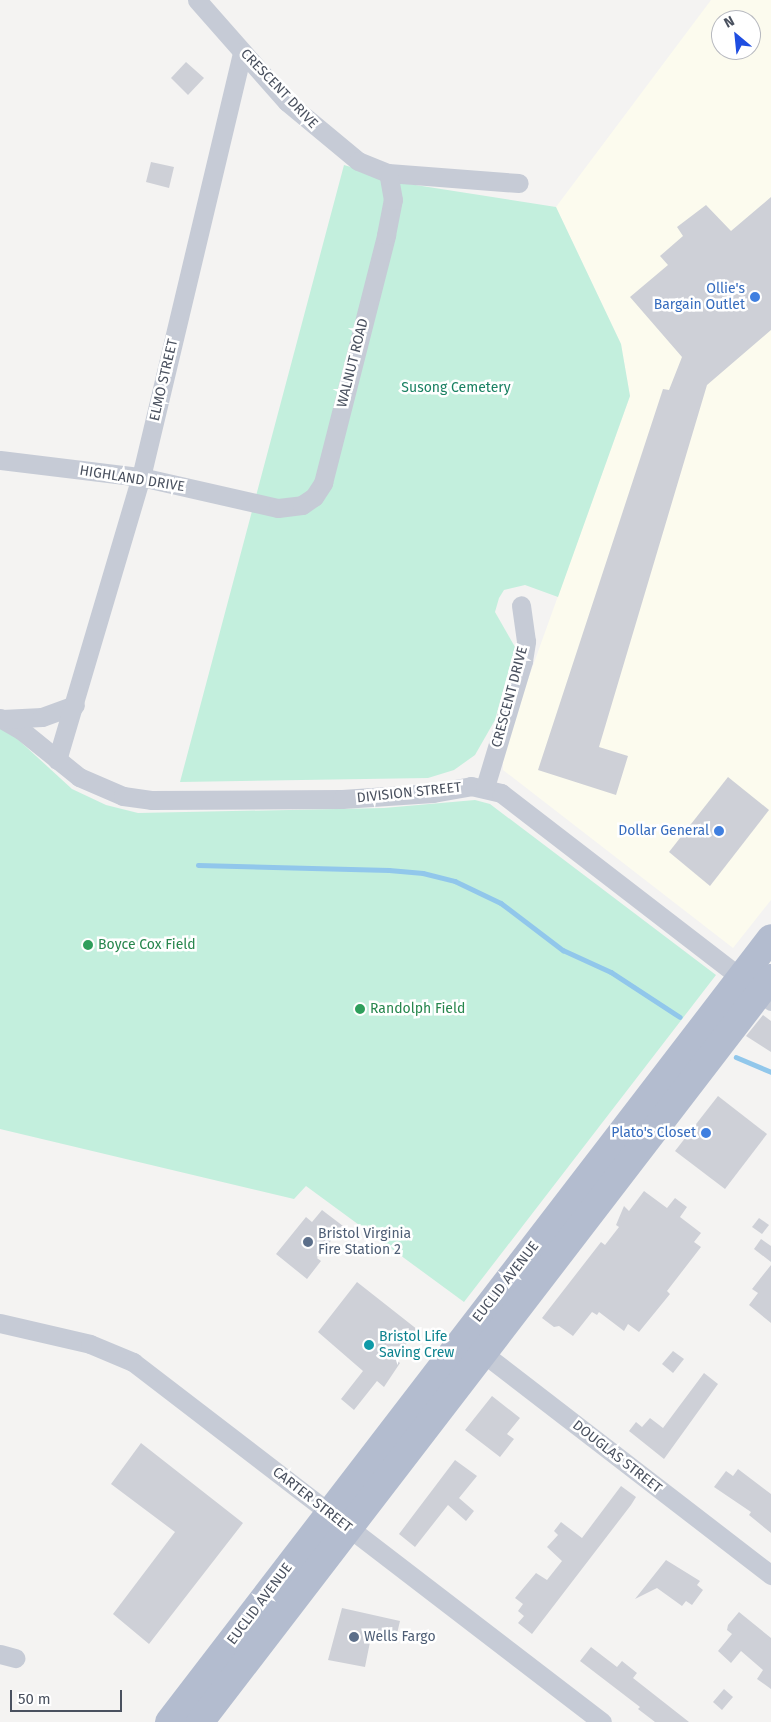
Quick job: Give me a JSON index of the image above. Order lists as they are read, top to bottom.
{
  "streets": {
    "main road": ["EUCLID AVENUE"],
    "street": [
      "CRESCENT DRIVE",
      "WALNUT ROAD",
      "ELMO STREET",
      "HIGHLAND DRIVE",
      "DIVISION STREET",
      "DOUGLAS STREET",
      "CARTER STREET"
    ]
  },
  "crossings": [
    ["CRESCENT DRIVE", "WALNUT ROAD"],
    ["CRESCENT DRIVE", "ELMO STREET"],
    ["CRESCENT DRIVE", "DIVISION STREET"],
    ["WALNUT ROAD", "HIGHLAND DRIVE"],
    ["ELMO STREET", "HIGHLAND DRIVE"],
    ["ELMO STREET", "DIVISION STREET"],
    ["EUCLID AVENUE", "DOUGLAS STREET"],
    ["EUCLID AVENUE", "CARTER STREET"]
  ],
  "parks": ["Susong Cemetery"],
  "places": [
    "Ollie's Bargain Outlet",
    "Dollar General",
    "Boyce Cox Field",
    "Randolph Field",
    "Plato's Closet",
    "Bristol Virginia Fire Station 2",
    "Bristol Life Saving Crew",
    "Wells Fargo"
  ],
  "scale_bar": "50 m",
  "north": "top left"
}
